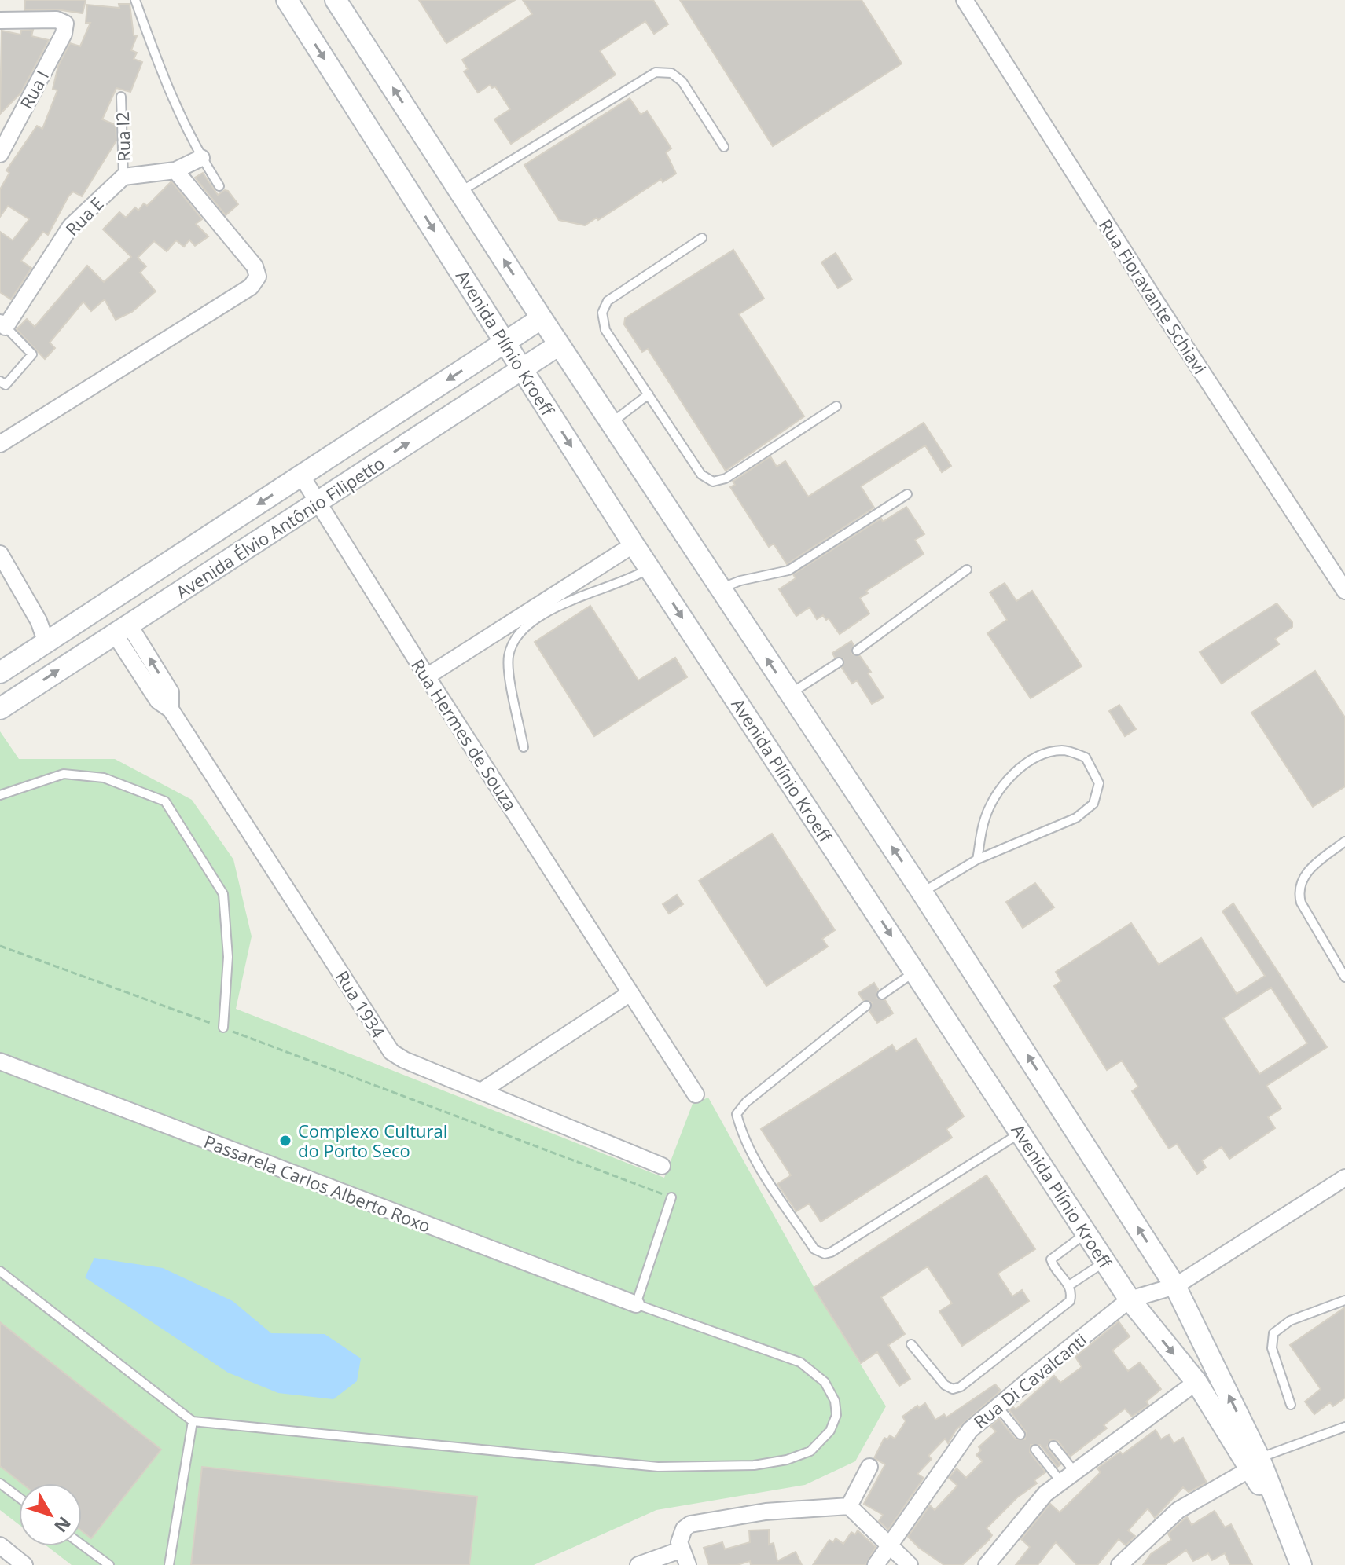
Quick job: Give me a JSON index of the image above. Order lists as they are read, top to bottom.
{
  "streets": {
    "main road": ["Avenida Plínio Kroeff", "Avenida Élvio Antônio Filipetto"],
    "street": [
      "Rua I",
      "Rua E",
      "Rua Fioravante Schiavi",
      "Rua Hermes de Souza",
      "Rua 1934",
      "Passarela Carlos Alberto Roxo",
      "Rua Di Cavalcanti"
    ],
    "lane": ["Rua I2"]
  },
  "crossings": [
    ["Rua I2", "Rua E"],
    ["Avenida Plínio Kroeff", "Avenida Élvio Antônio Filipetto"],
    ["Avenida Plínio Kroeff", "Rua Di Cavalcanti"],
    ["Avenida Élvio Antônio Filipetto", "Rua Hermes de Souza"],
    ["Avenida Élvio Antônio Filipetto", "Rua 1934"]
  ],
  "places": ["Complexo Cultural do Porto Seco"],
  "north": "bottom right"
}
